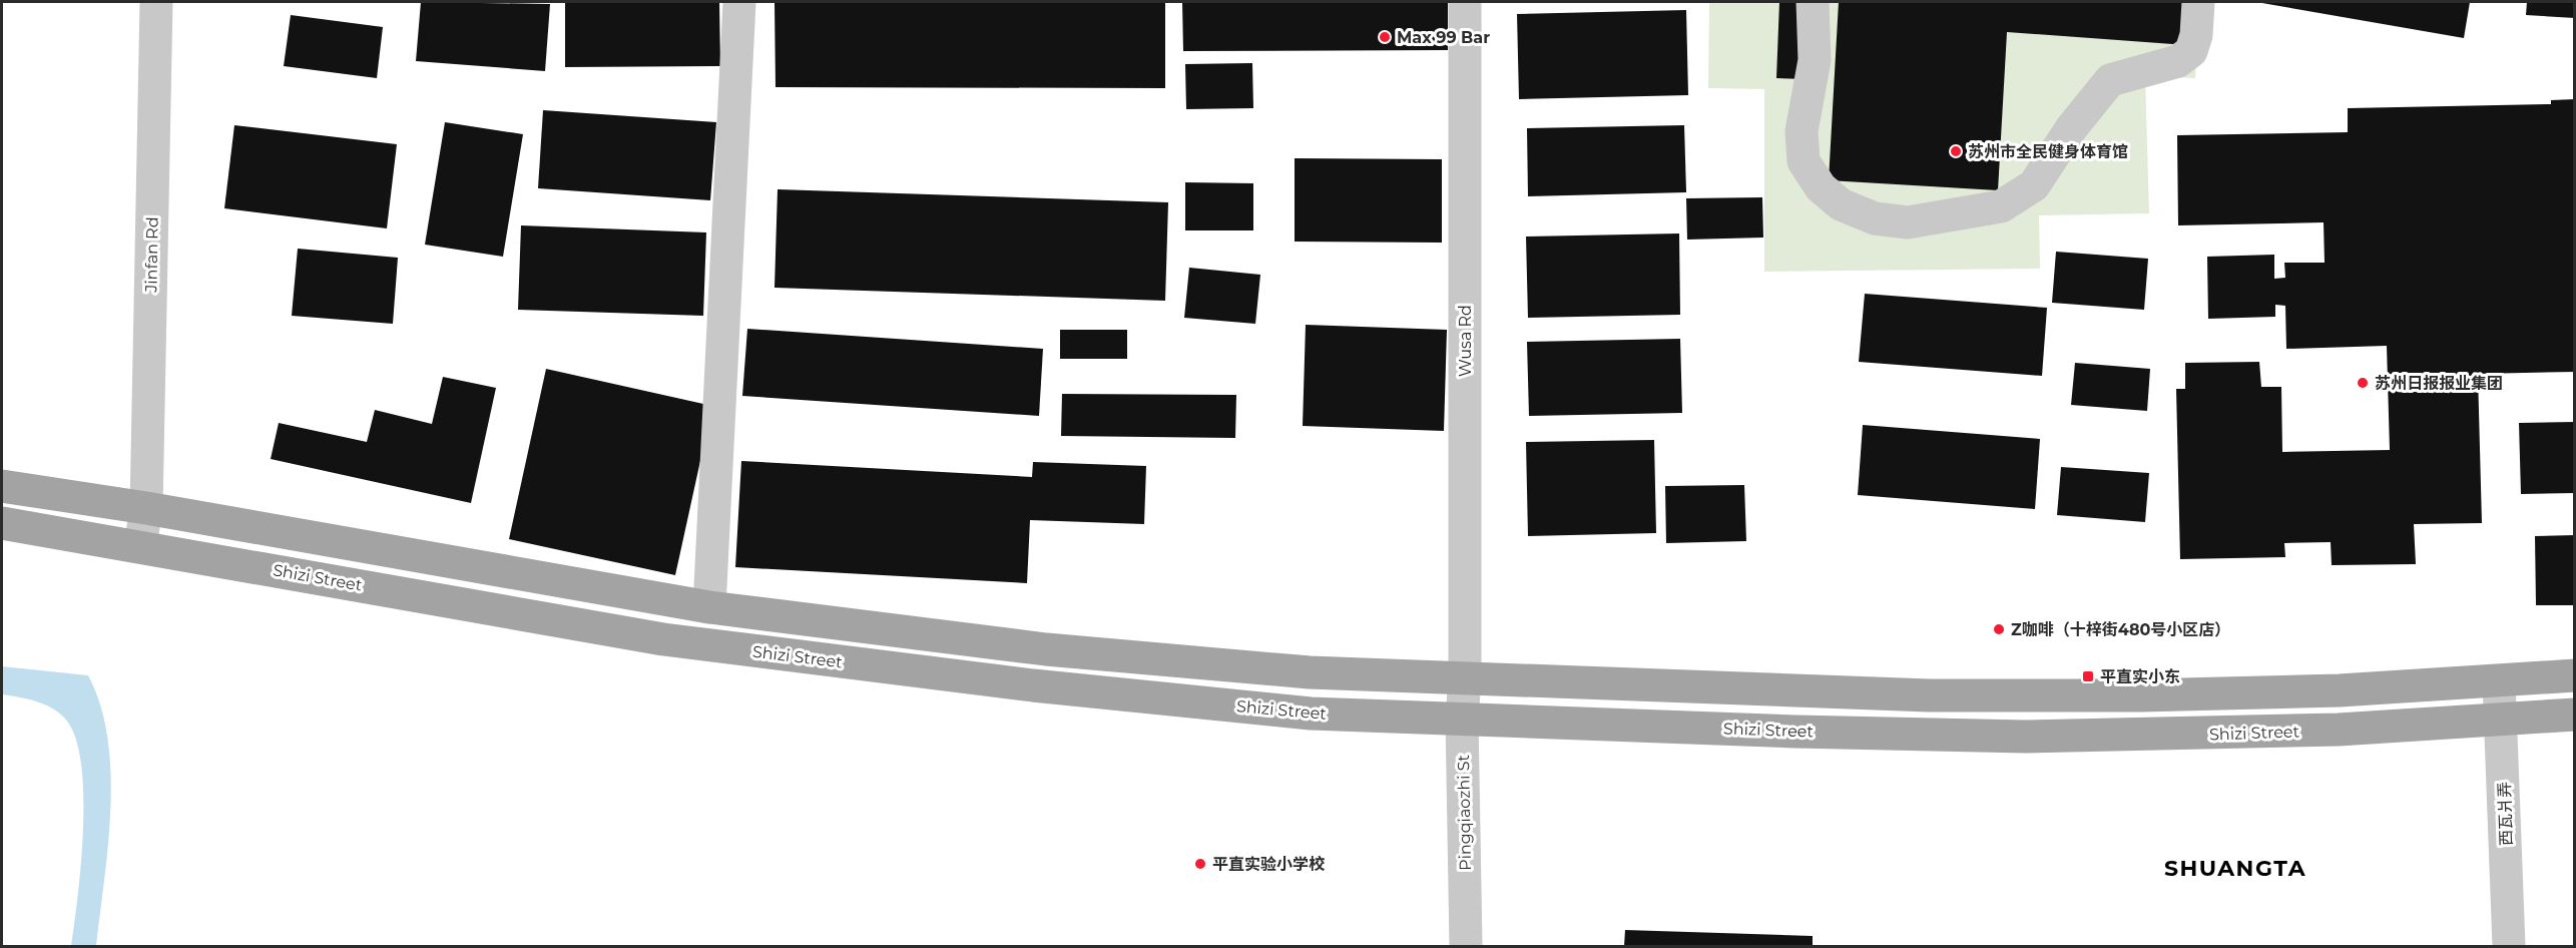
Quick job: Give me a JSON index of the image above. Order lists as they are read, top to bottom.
{
  "streets": {
    "main road": ["Shizi Street"],
    "street": [
      "Jinfan Rd",
      "Wusa Rd",
      "Pingqiaozhi St",
      "西瓦爿弄"
    ]
  },
  "crossings": [
    ["Jinfan Rd", "Shizi Street"],
    ["Wusa Rd", "Pingqiaozhi St"],
    ["Shizi Street", "Pingqiaozhi St"],
    ["Shizi Street", "西瓦爿弄"]
  ],
  "districts": ["SHUANGTA"],
  "places": {
    "other": [
      "Max 99 Bar",
      "苏州市全民健身体育馆",
      "苏州日报报业集团",
      "Z咖啡（十梓街480号小区店）",
      "平直实验小学校"
    ],
    "transit": ["平直实小东"]
  }
}
